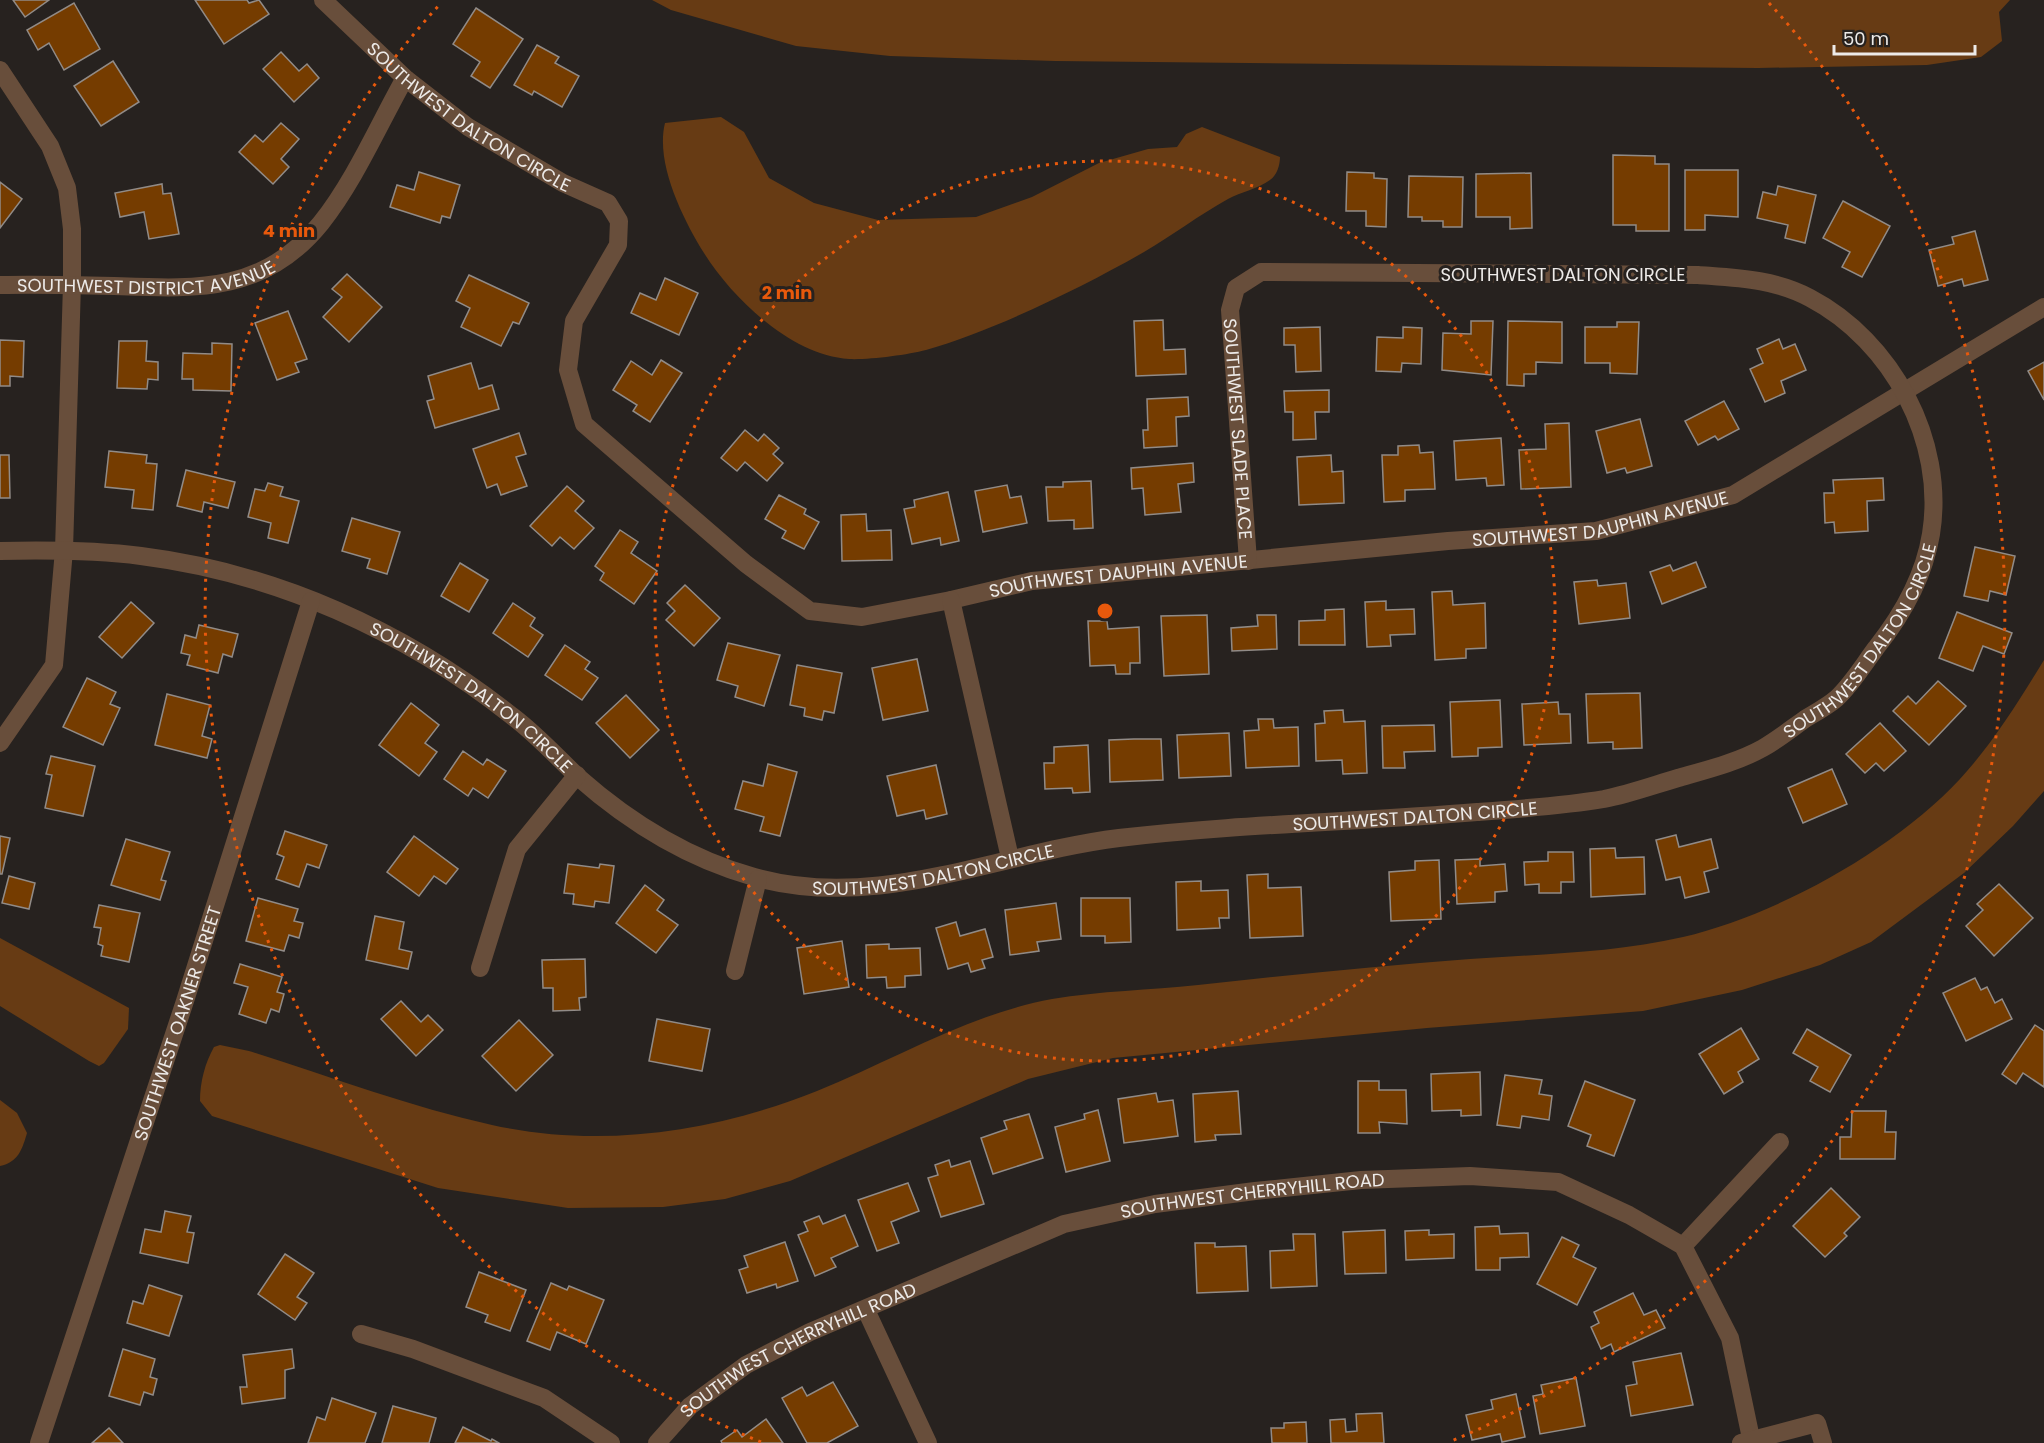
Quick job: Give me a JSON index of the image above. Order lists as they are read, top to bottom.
{
  "streets": {
    "street": [
      "SOUTHWEST DALTON CIRCLE",
      "SOUTHWEST DISTRICT AVENUE",
      "SOUTHWEST SLADE PLACE",
      "SOUTHWEST DAUPHIN AVENUE",
      "SOUTHWEST OAKNER STREET",
      "SOUTHWEST CHERRYHILL ROAD"
    ]
  },
  "crossings": [
    ["SOUTHWEST DALTON CIRCLE", "SOUTHWEST DISTRICT AVENUE"],
    ["SOUTHWEST DALTON CIRCLE", "SOUTHWEST SLADE PLACE"],
    ["SOUTHWEST DALTON CIRCLE", "SOUTHWEST DAUPHIN AVENUE"],
    ["SOUTHWEST DALTON CIRCLE", "SOUTHWEST OAKNER STREET"],
    ["SOUTHWEST SLADE PLACE", "SOUTHWEST DAUPHIN AVENUE"]
  ],
  "scale_bar": "50 m",
  "rings": ["4 min", "2 min"]
}
